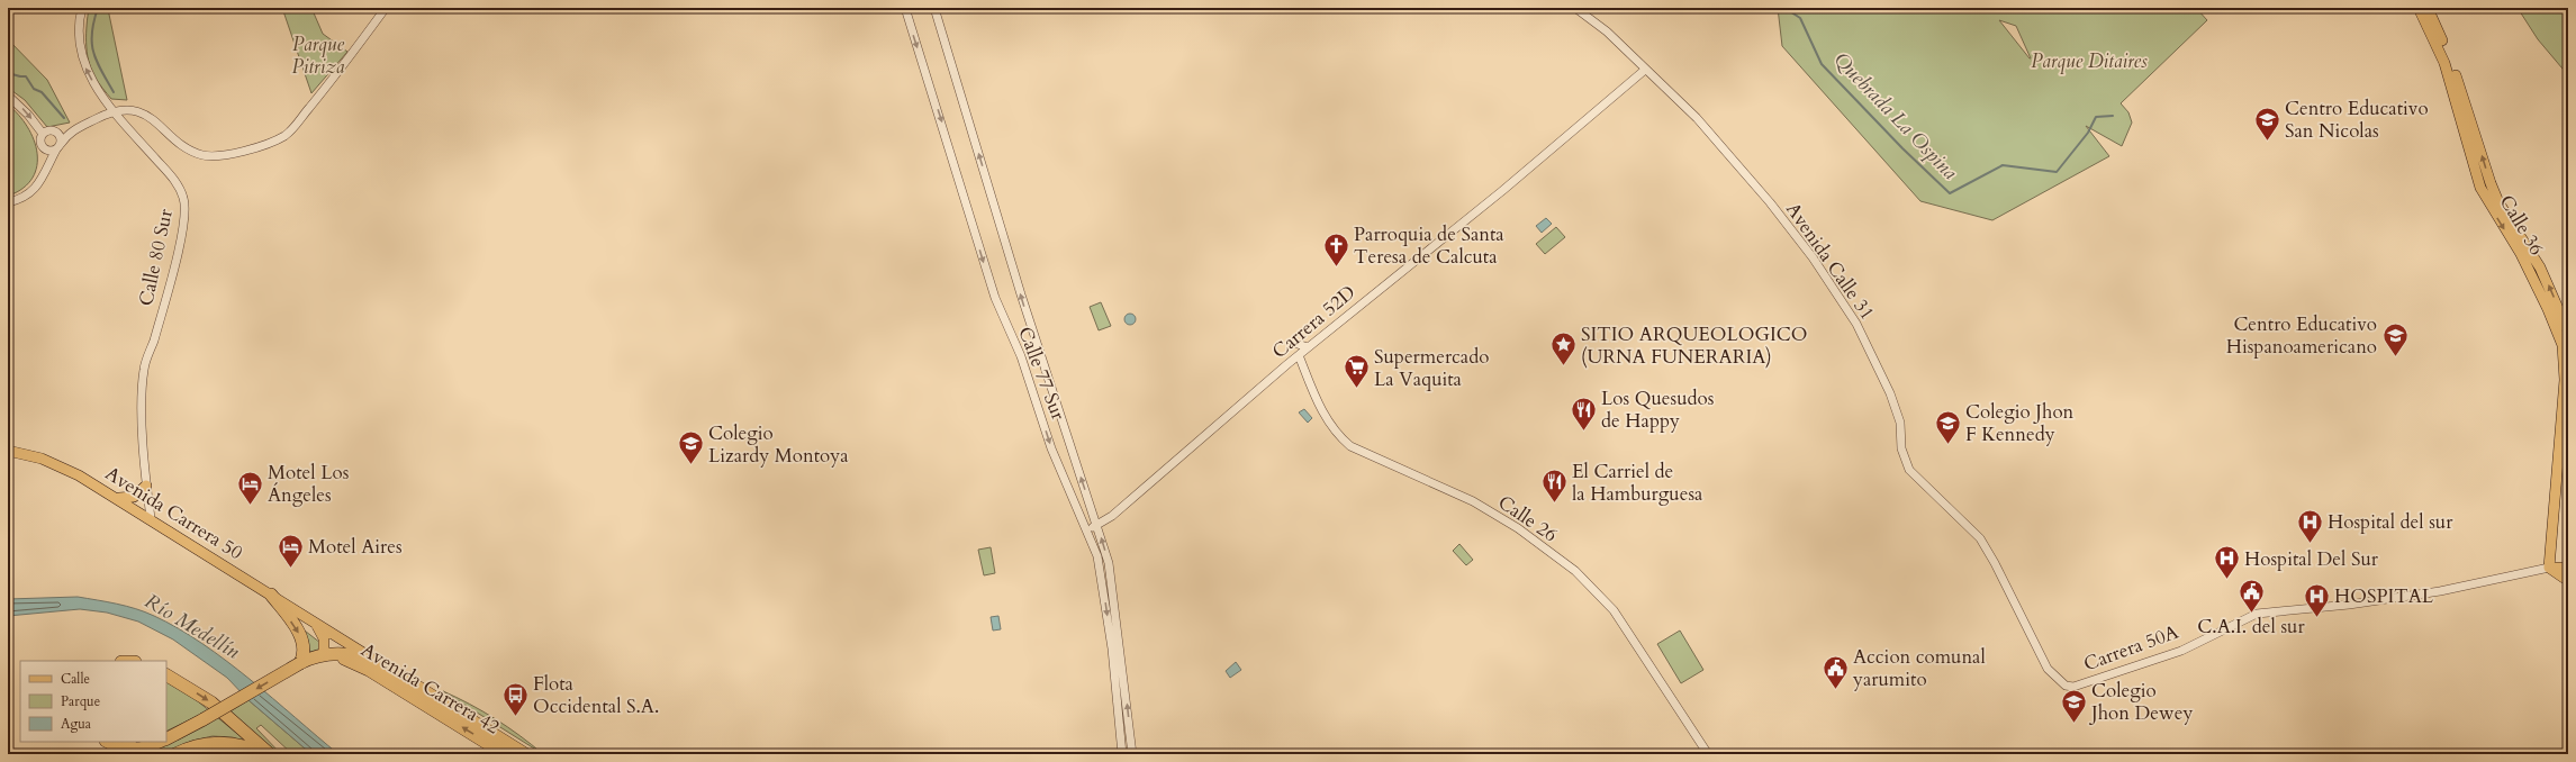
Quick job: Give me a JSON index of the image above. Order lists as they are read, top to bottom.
{
  "streets": {
    "highway": ["Avenida Carrera 42"],
    "main road": ["Calle 36", "Avenida Carrera 50", "Carrera 50A"],
    "street": [
      "Calle 80 Sur",
      "Avenida Calle 31",
      "Carrera 52D",
      "Calle 77 Sur",
      "Calle 26"
    ]
  },
  "crossings": [
    ["Calle 36", "Carrera 50A"],
    ["Calle 80 Sur", "Avenida Carrera 50"],
    ["Avenida Calle 31", "Carrera 52D"],
    ["Avenida Calle 31", "Carrera 50A"],
    ["Carrera 52D", "Calle 77 Sur"],
    ["Carrera 52D", "Calle 26"],
    ["Avenida Carrera 50", "Avenida Carrera 42"]
  ],
  "water": ["Quebrada La Ospina", "Río Medellín"],
  "parks": ["Parque Pitriza", "Parque Ditaires"],
  "places": {
    "school or university": [
      "Centro Educativo San Nicolas",
      "Centro Educativo Hispanoamericano",
      "Colegio Jhon F Kennedy",
      "Colegio Lizardy Montoya",
      "Colegio Jhon Dewey"
    ],
    "church": ["Parroquia de Santa Teresa de Calcuta"],
    "place": ["SITIO ARQUEOLOGICO (URNA FUNERARIA)"],
    "supermarket": ["Supermercado La Vaquita"],
    "restaurant": ["Los Quesudos de Happy", "El Carriel de la Hamburguesa"],
    "hotel": ["Motel Los Ángeles", "Motel Aires"],
    "hospital": ["Hospital del sur", "Hospital Del Sur", "HOSPITAL"],
    "public building": ["C.A.I. del sur", "Accion comunal yarumito"],
    "bus stop": ["Flota Occidental S.A."]
  },
  "legend": ["Calle", "Parque", "Agua"]
}
